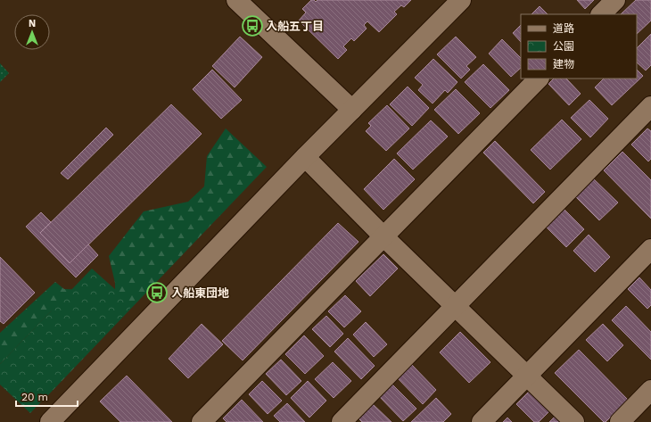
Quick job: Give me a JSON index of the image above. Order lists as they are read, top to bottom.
{
  "places": {
    "bus stop": ["入船五丁目", "入船東団地"]
  },
  "legend": ["道路", "公園", "建物"],
  "scale_bar": "20 m",
  "north": "top"
}
